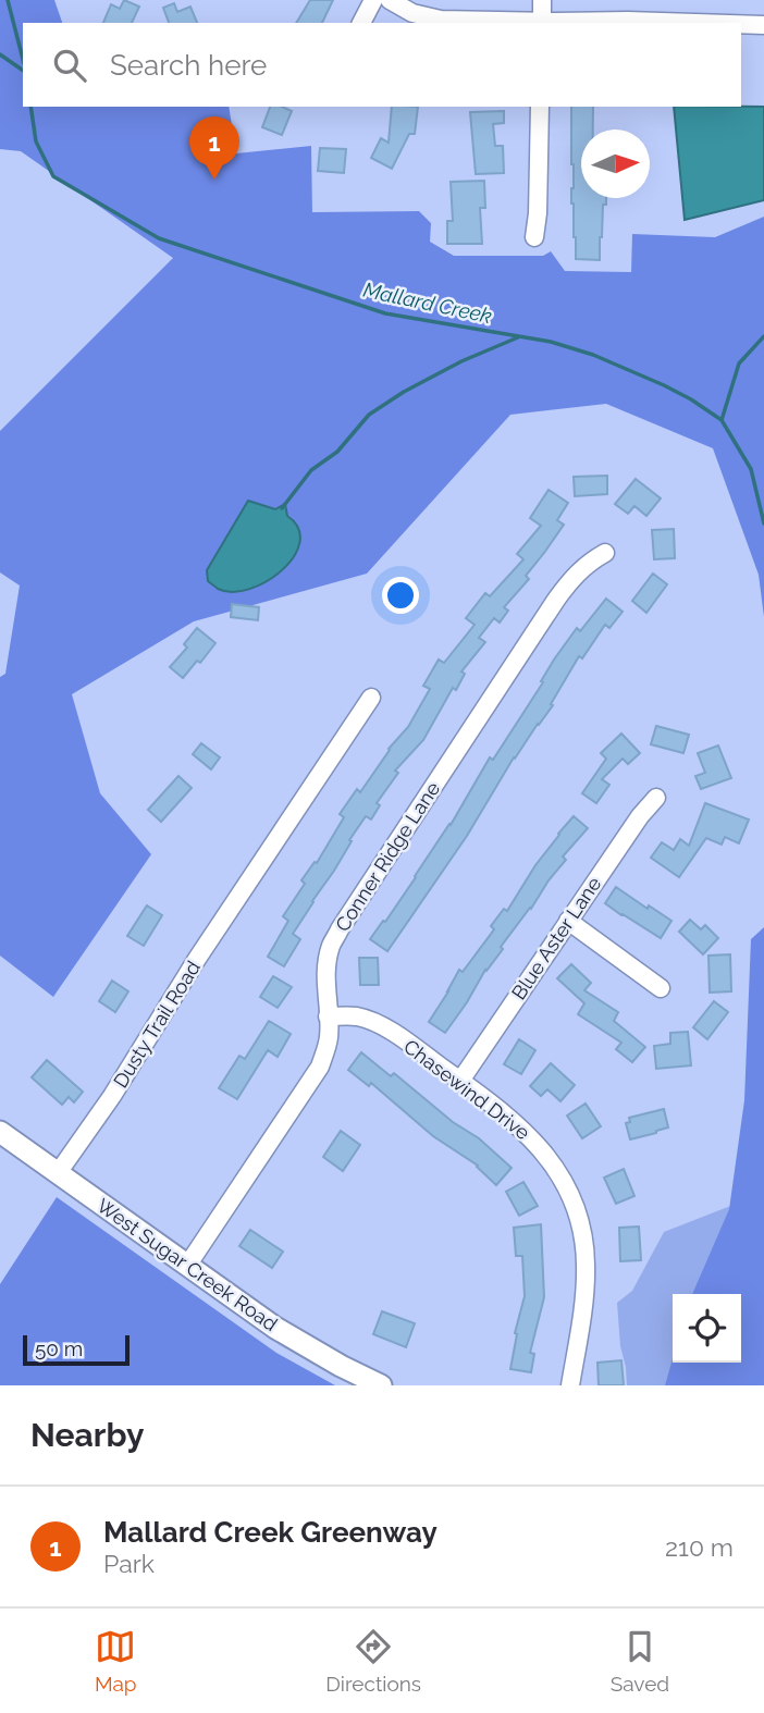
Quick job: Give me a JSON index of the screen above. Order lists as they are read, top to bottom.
{
  "streets": {
    "main road": ["West Sugar Creek Road"],
    "street": [
      "Conner Ridge Lane",
      "Blue Aster Lane",
      "Dusty Trail Road",
      "Chasewind Drive"
    ]
  },
  "crossings": [
    ["Conner Ridge Lane", "Chasewind Drive"],
    ["Conner Ridge Lane", "West Sugar Creek Road"],
    ["Blue Aster Lane", "Chasewind Drive"],
    ["Dusty Trail Road", "West Sugar Creek Road"]
  ],
  "water": ["Mallard Creek"],
  "scale_bar": "50 m",
  "north": "right",
  "page": {
    "search": "Search here",
    "pins": "1",
    "scale": "50 m",
    "heading": "Nearby",
    "list": [
      {
        "mark": "1",
        "name": "Mallard Creek Greenway",
        "note": "Park",
        "value": "210 m"
      }
    ],
    "nav": ["Map", "Directions", "Saved"]
  }
}
